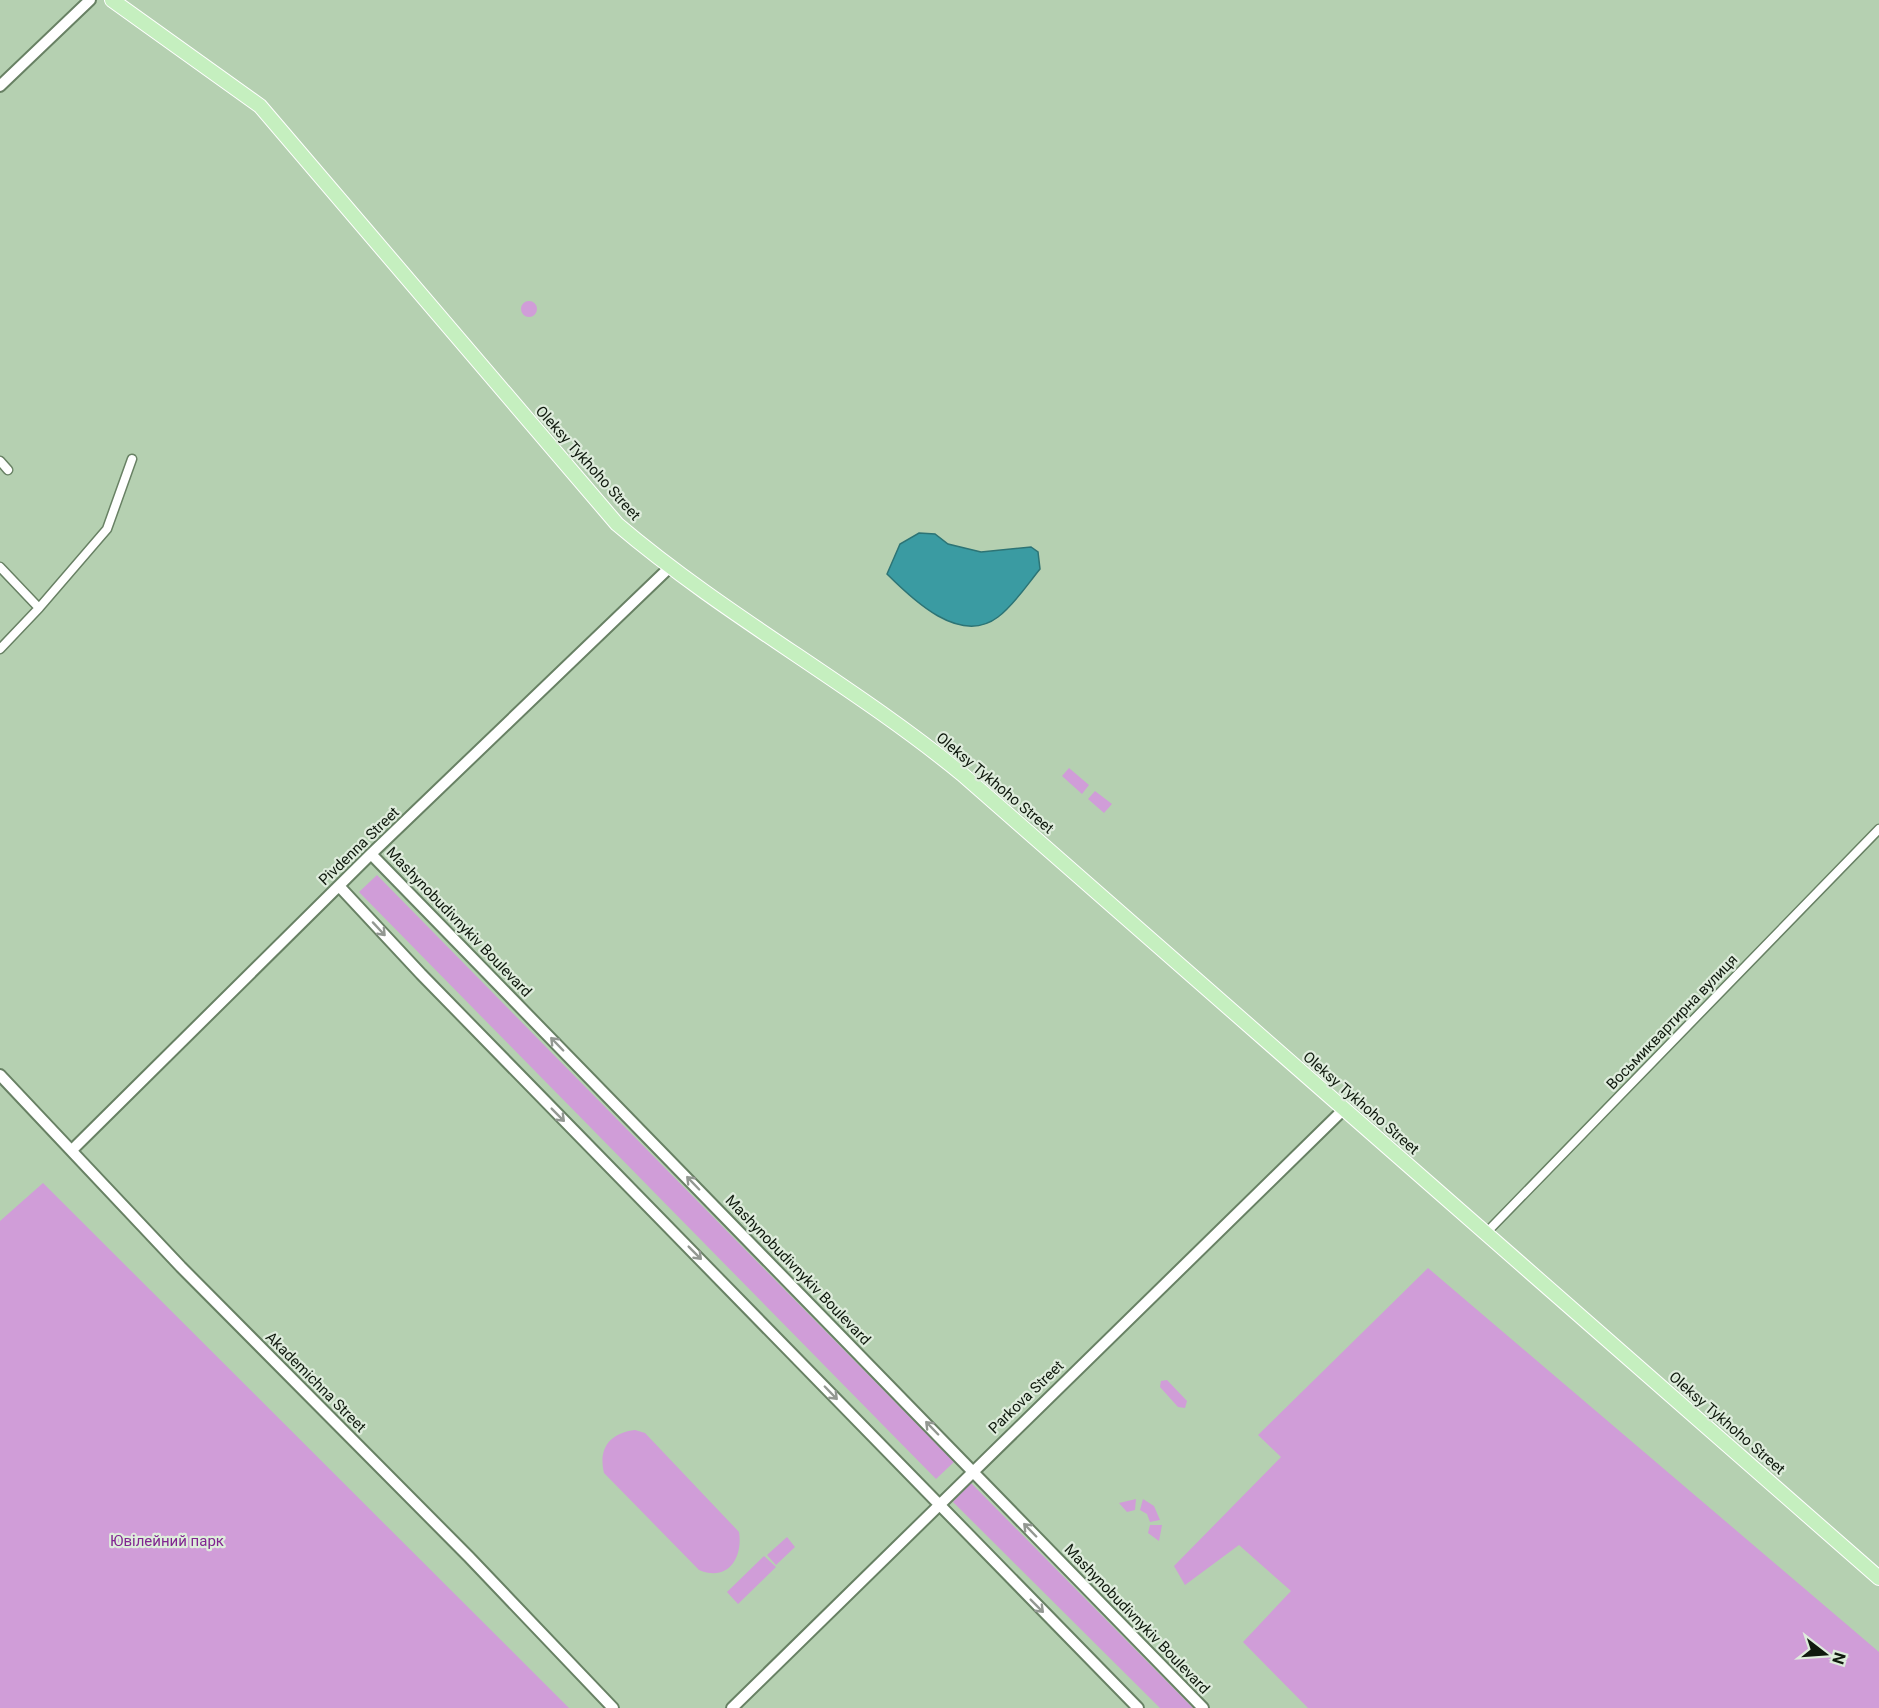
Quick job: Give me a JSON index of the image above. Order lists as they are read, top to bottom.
{
  "streets": {
    "main road": ["Oleksy Tykhoho Street"],
    "street": [
      "Pivdenna Street",
      "Mashynobudivnykiv Boulevard",
      "Восьмиквартирна вулиця",
      "Akademichna Street",
      "Parkova Street"
    ]
  },
  "crossings": [
    ["Oleksy Tykhoho Street", "Pivdenna Street"],
    ["Oleksy Tykhoho Street", "Восьмиквартирна вулиця"],
    ["Oleksy Tykhoho Street", "Parkova Street"],
    ["Pivdenna Street", "Mashynobudivnykiv Boulevard"],
    ["Pivdenna Street", "Akademichna Street"],
    ["Mashynobudivnykiv Boulevard", "Parkova Street"]
  ],
  "parks": ["Ювілейний парк"],
  "north": "right"
}
